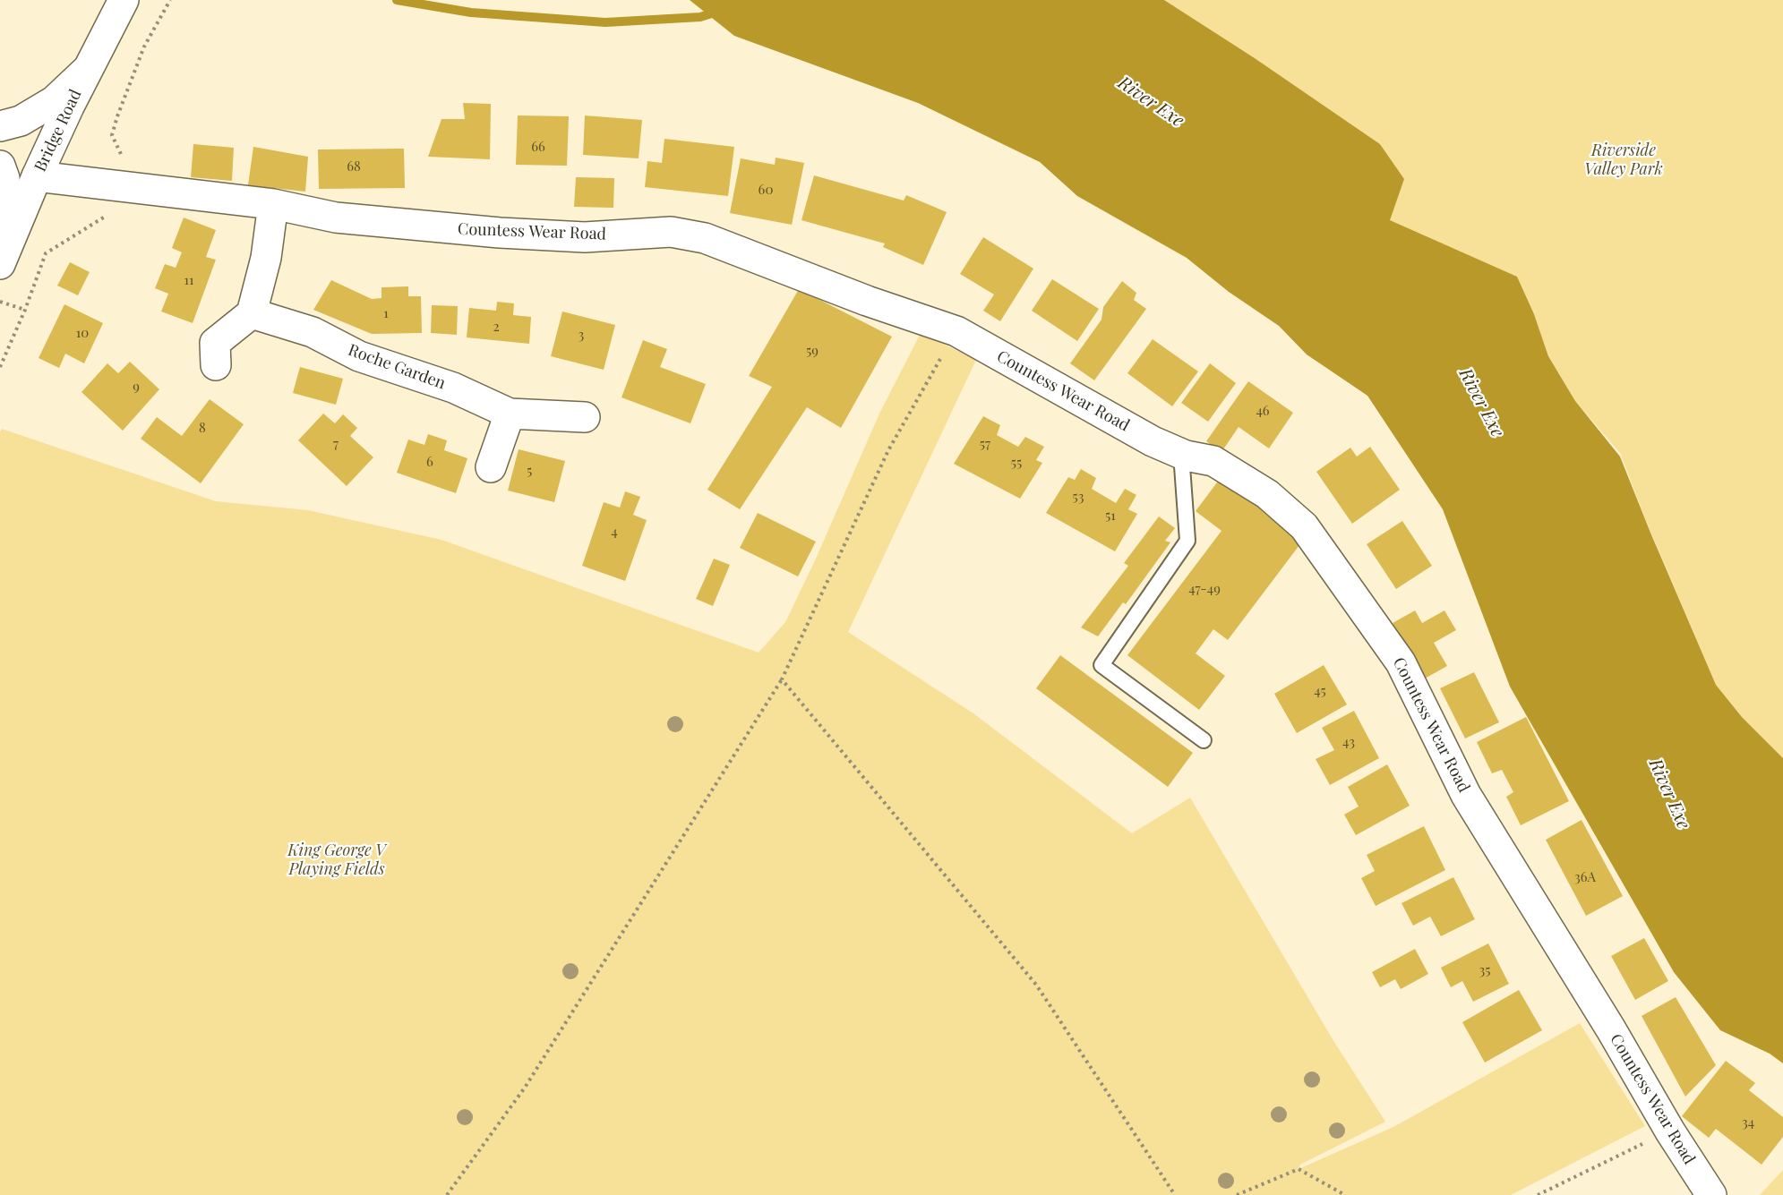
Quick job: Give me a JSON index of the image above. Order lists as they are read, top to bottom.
{
  "streets": {
    "street": ["Bridge Road", "Countess Wear Road", "Roche Garden"]
  },
  "crossings": [
    ["Bridge Road", "Countess Wear Road"]
  ],
  "water": ["River Exe"],
  "parks": ["Riverside Valley Park", "King George V Playing Fields"],
  "house_numbers": [
    "66",
    "68",
    "60",
    "11",
    "1",
    "2",
    "10",
    "3",
    "59",
    "9",
    "46",
    "8",
    "7",
    "57",
    "6",
    "55",
    "5",
    "53",
    "51",
    "4",
    "47-49",
    "45",
    "43",
    "36A",
    "35",
    "34"
  ]
}
